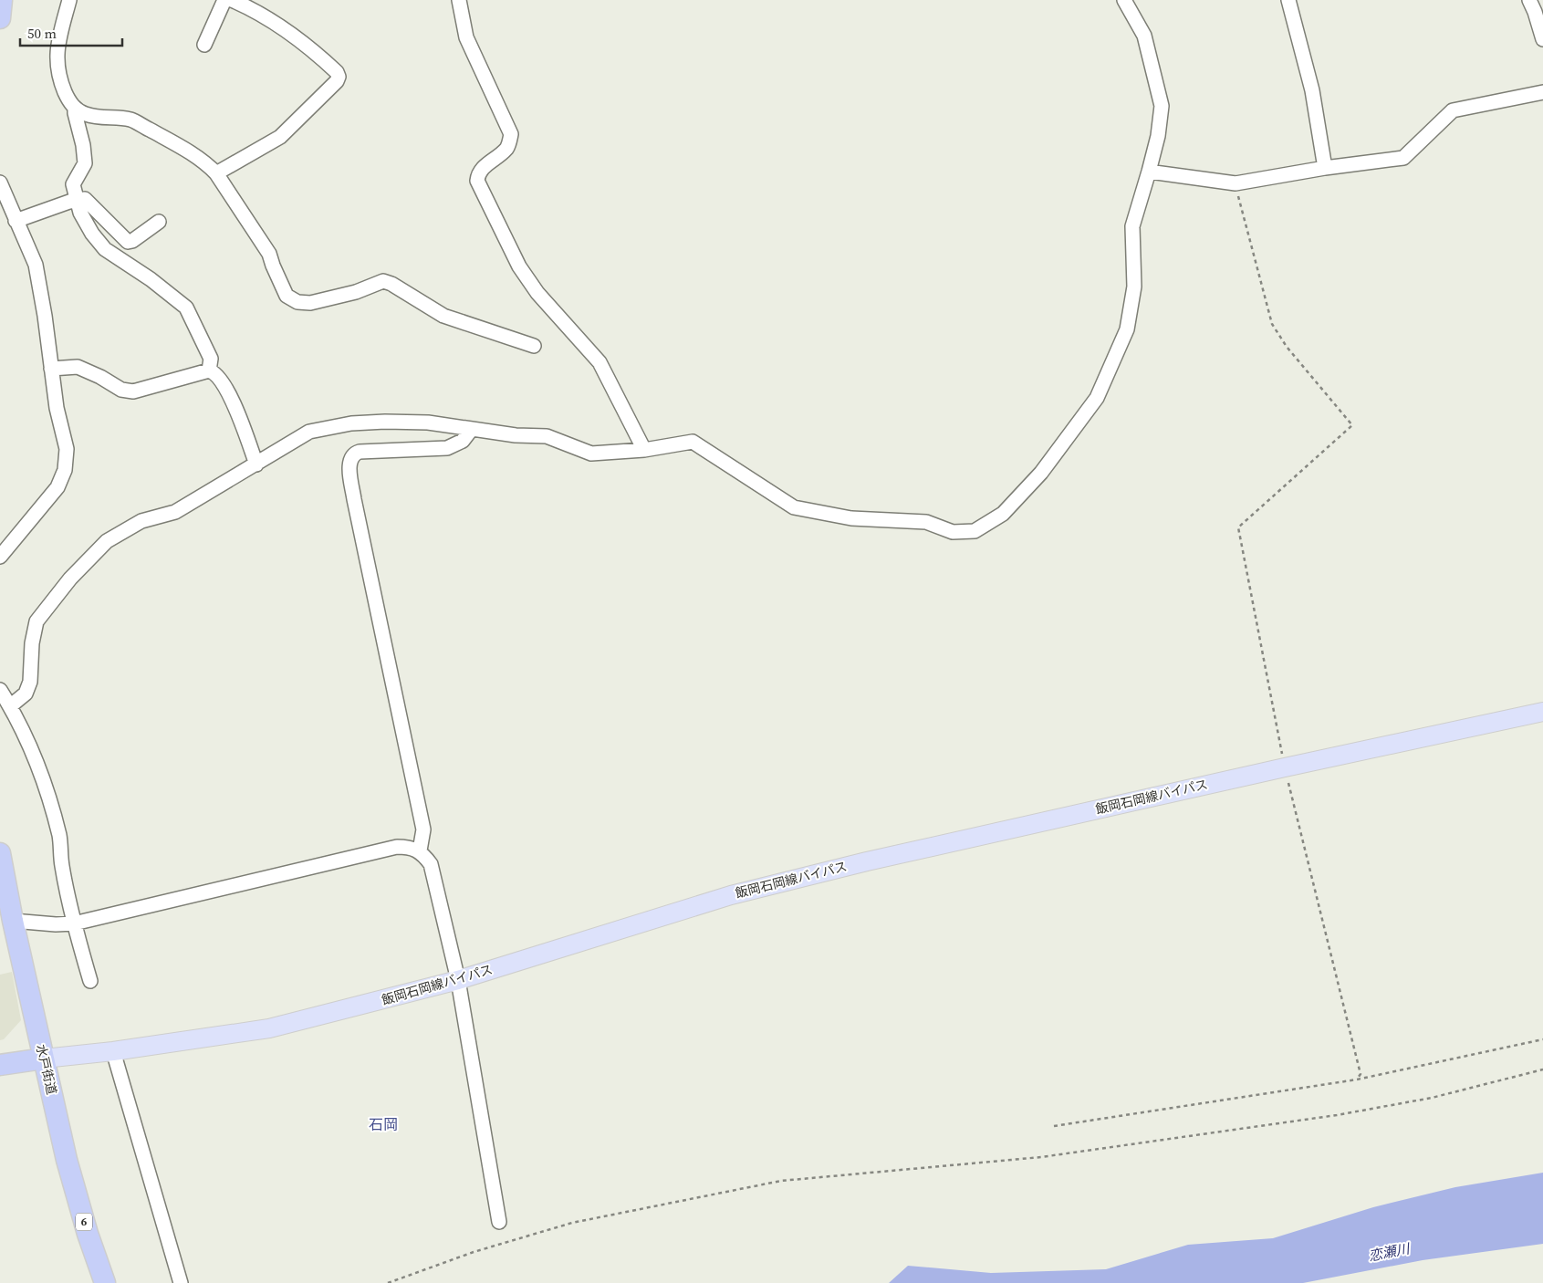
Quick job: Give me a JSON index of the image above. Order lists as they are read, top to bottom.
{
  "streets": {
    "highway": ["水戸街道", "6"],
    "main road": ["飯岡石岡線バイパス"]
  },
  "crossings": [
    ["飯岡石岡線バイパス", "水戸街道"]
  ],
  "districts": ["石岡"],
  "water": ["恋瀬川"],
  "scale_bar": "50 m"
}
